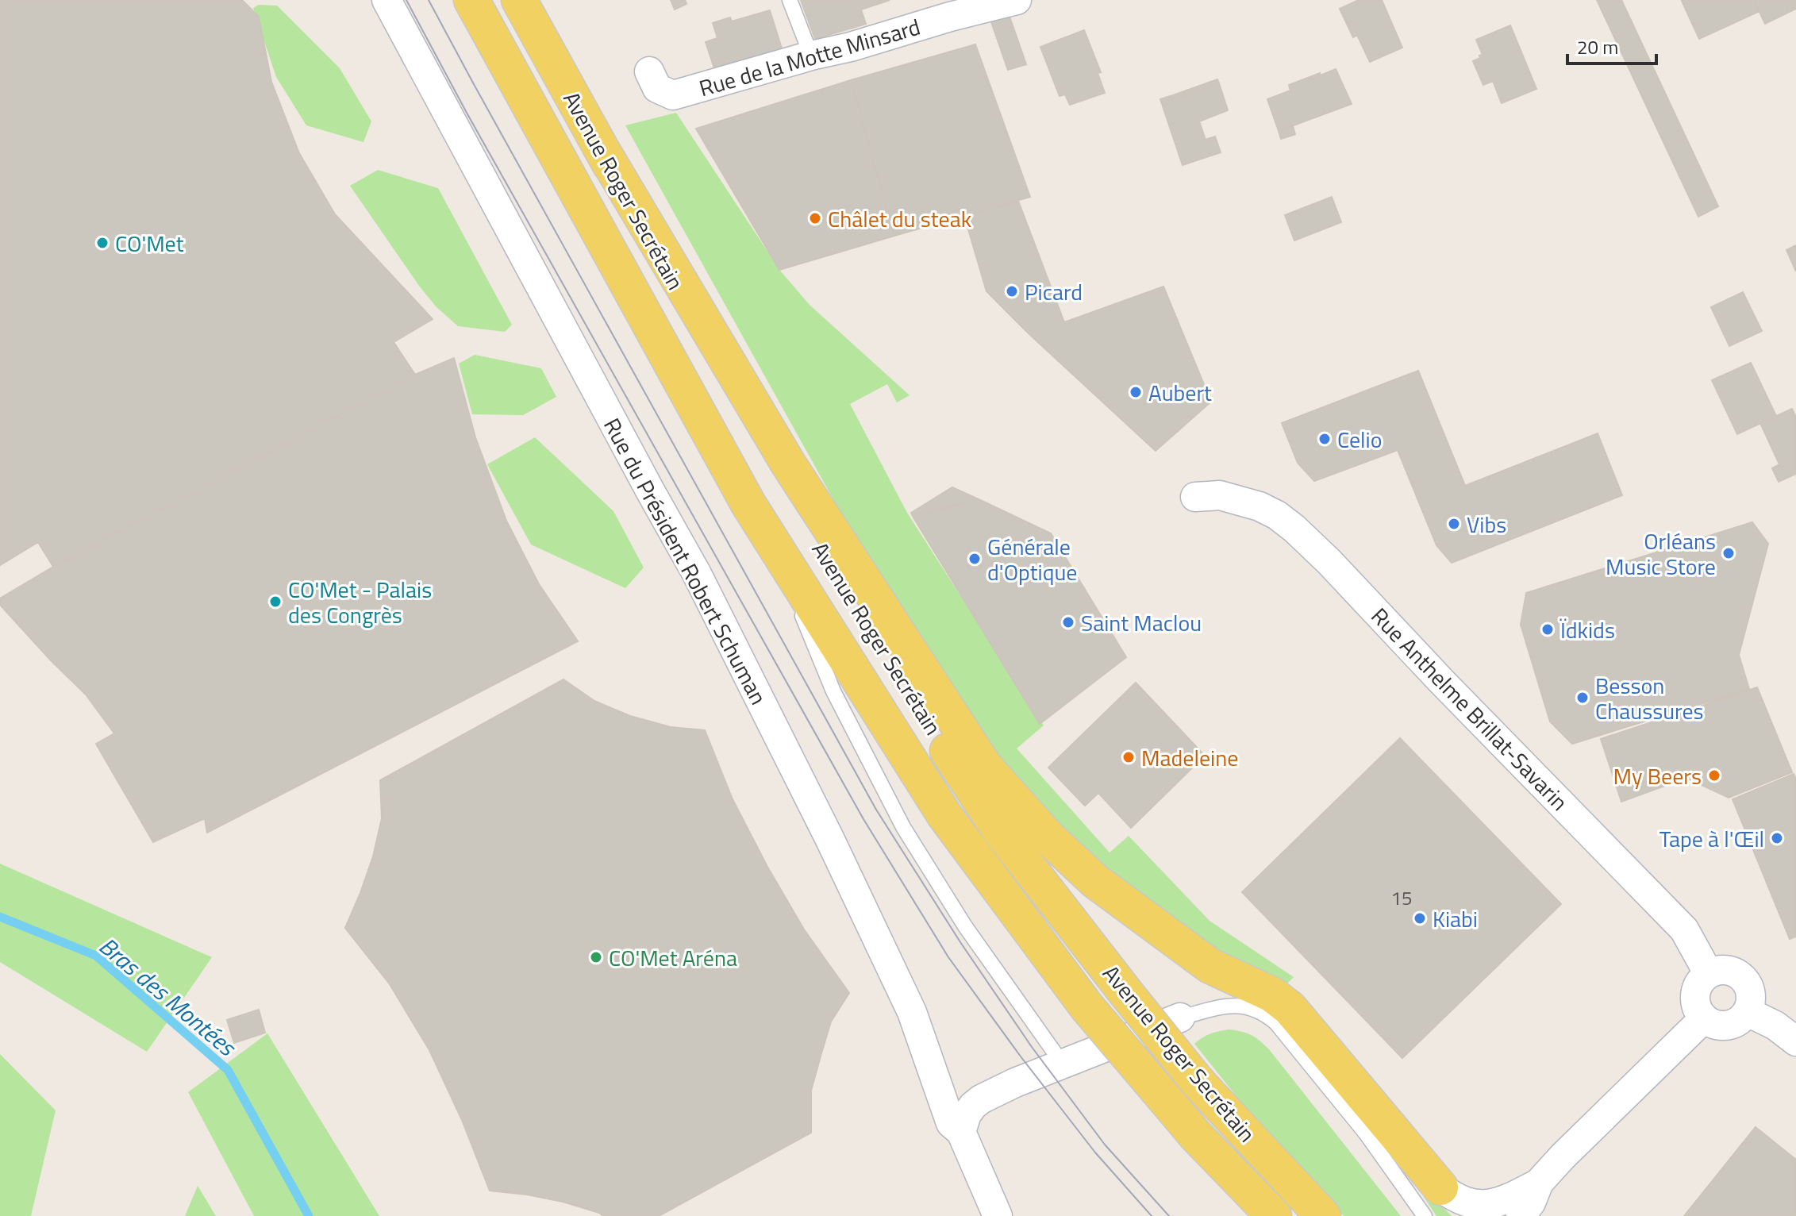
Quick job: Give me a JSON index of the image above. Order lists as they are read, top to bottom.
{
  "streets": {
    "main road": ["Avenue Roger Secrétain"],
    "street": ["Rue de la Motte Minsard", "Rue du Président Robert Schuman", "Rue Anthelme Brillat-Savarin"]
  },
  "water": ["Bras des Montées"],
  "places": [
    "Châlet du steak",
    "CO'Met",
    "Picard",
    "Aubert",
    "Celio",
    "Vibs",
    "Orléans Music Store",
    "Générale d'Optique",
    "CO'Met - Palais des Congrès",
    "Saint Maclou",
    "Ïdkids",
    "Besson Chaussures",
    "Madeleine",
    "My Beers",
    "Tape à l'Œil",
    "Kiabi",
    "CO'Met Aréna"
  ],
  "house_numbers": ["15"],
  "scale_bar": "20 m"
}
